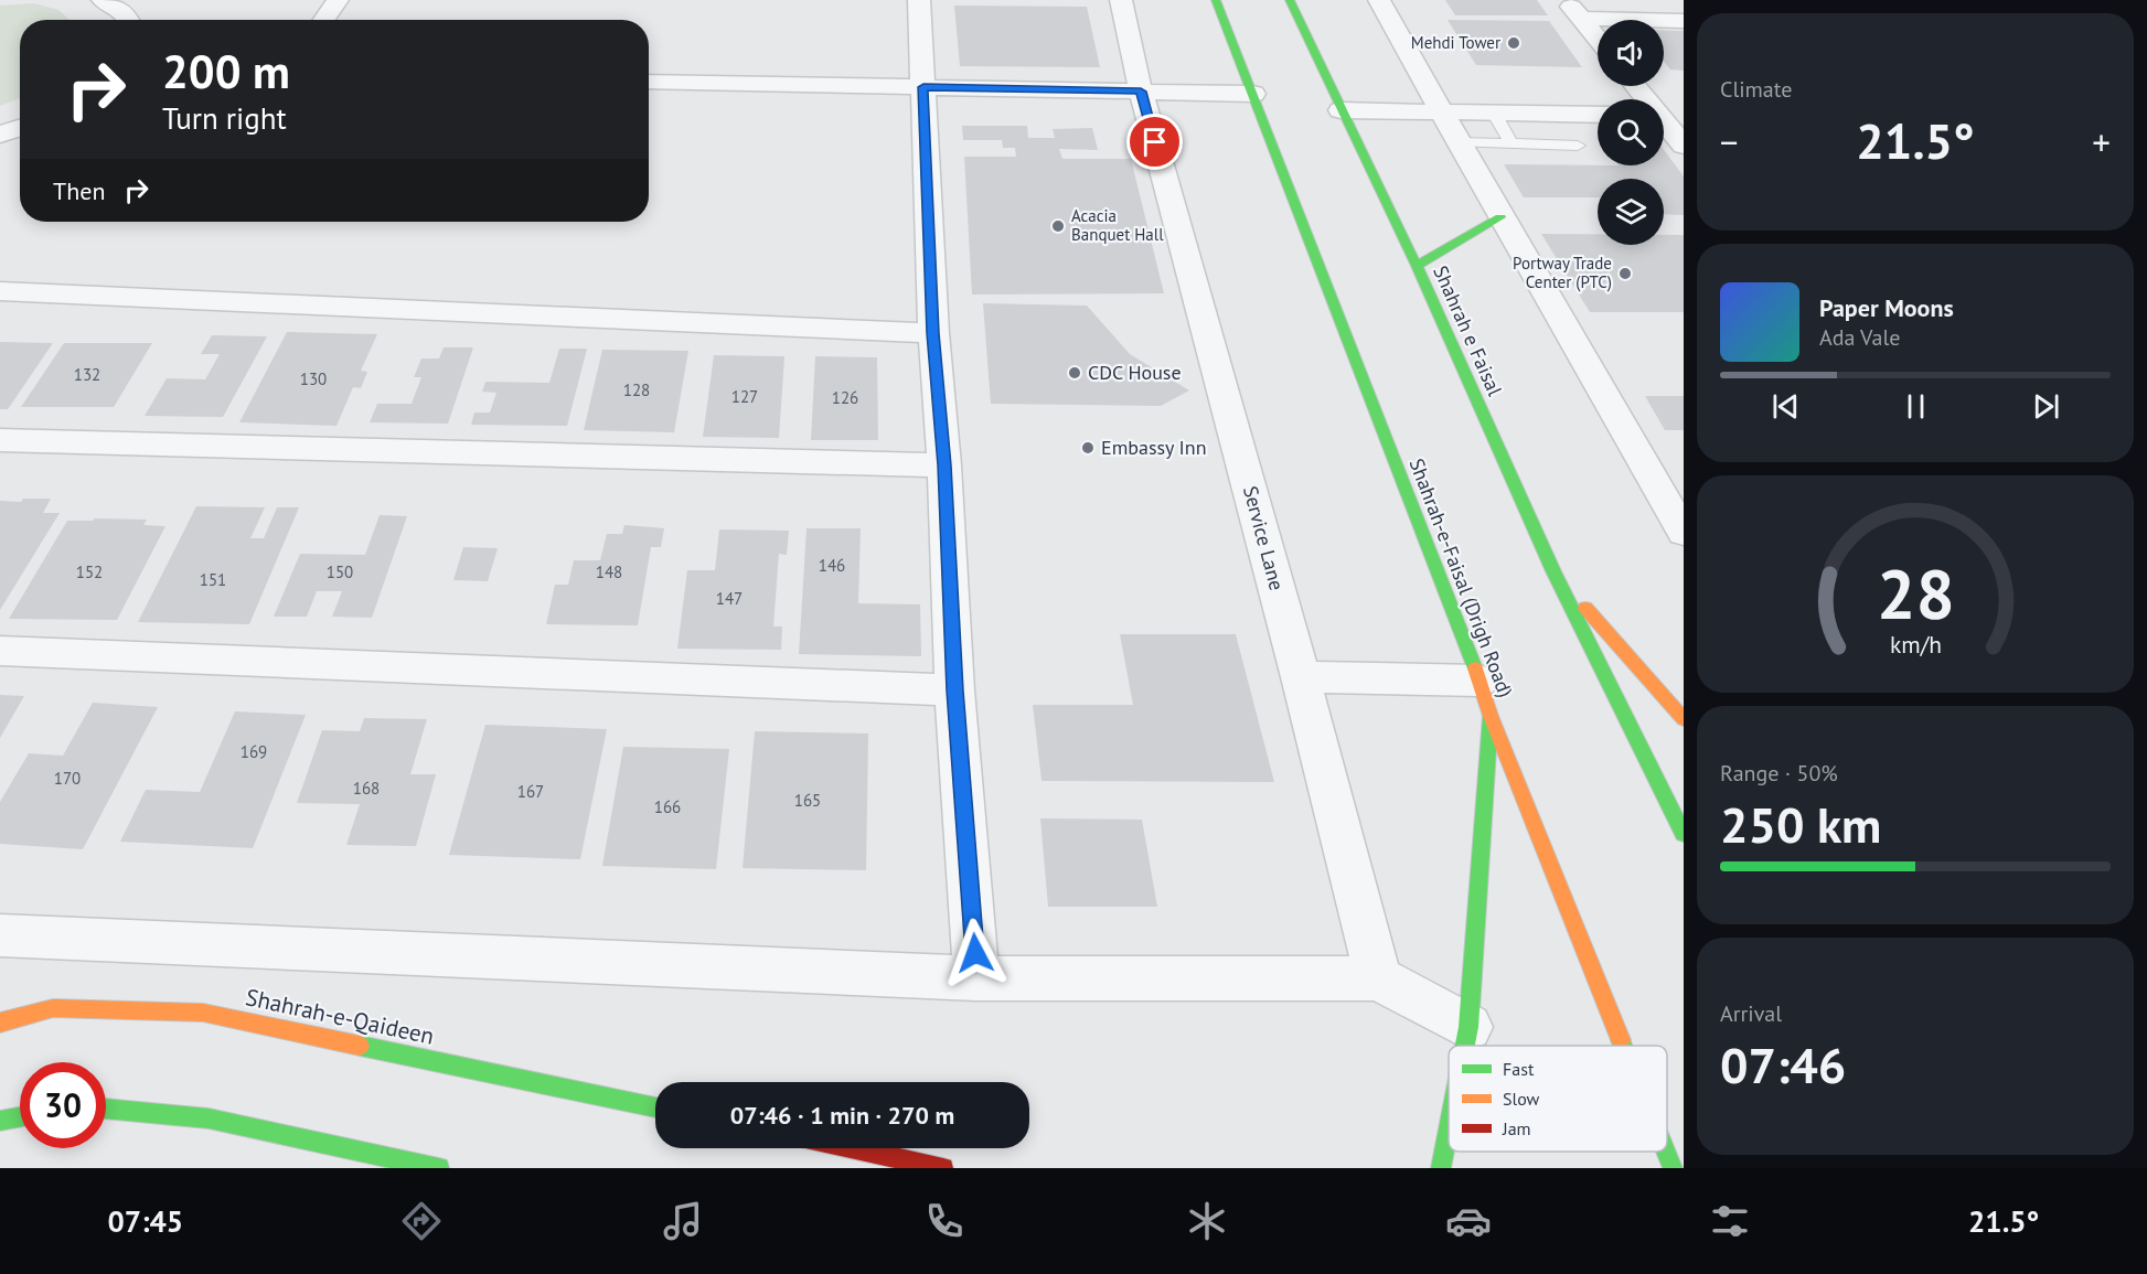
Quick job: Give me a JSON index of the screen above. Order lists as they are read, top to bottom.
{
  "streets": {
    "main road": ["Shahrah e Faisal", "Shahrah-e-Faisal (Drigh Road)", "Shahrah-e-Qaideen"],
    "street": ["Service Lane"]
  },
  "places": [
    "Mehdi Tower",
    "Acacia Banquet Hall",
    "Portway Trade Center (PTC)",
    "CDC House",
    "Embassy Inn"
  ],
  "house_numbers": [
    "132",
    "130",
    "128",
    "127",
    "126",
    "146",
    "152",
    "150",
    "148",
    "151",
    "147",
    "169",
    "170",
    "168",
    "167",
    "165",
    "166"
  ],
  "legend": ["Fast", "Slow", "Jam"],
  "page": {
    "tile": [
      "Climate",
      ["Range · 50%", "250 km"],
      ["Arrival", "07:46"]
    ],
    "turn": ["200 m", "Turn right"],
    "heat": ["−", "21.5°", "+"],
    "then": "Then",
    "song": ["Paper Moons", "Ada Vale"],
    "limit": "30",
    "trip": "07:46 · 1 min · 270 m",
    "tabs": ["07:45", "21.5°"],
    "gauge": ["28", "km/h"]
  }
}
